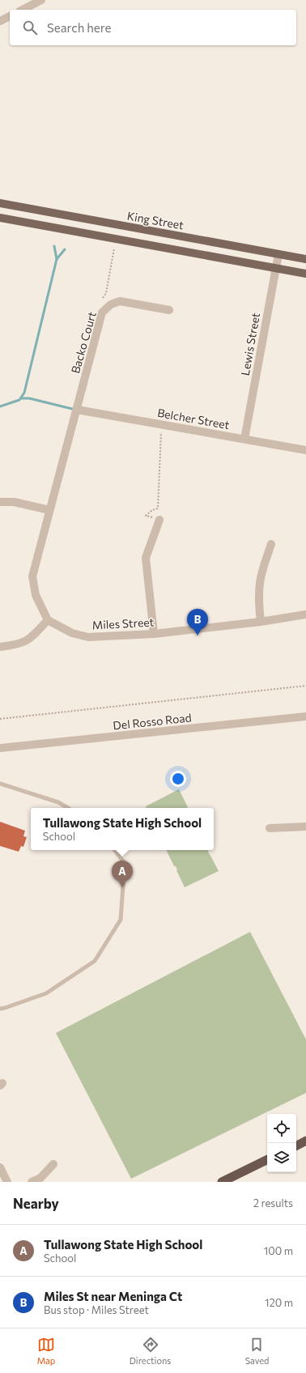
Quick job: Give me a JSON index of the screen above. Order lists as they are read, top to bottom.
{
  "streets": {
    "main road": ["King Street"],
    "street": [
      "Backo Court",
      "Lewis Street",
      "Belcher Street",
      "Miles Street",
      "Del Rosso Road"
    ]
  },
  "crossings": [
    ["King Street", "Lewis Street"],
    ["Backo Court", "Belcher Street"],
    ["Lewis Street", "Belcher Street"]
  ],
  "page": {
    "search": "Search here",
    "pins": ["B", "A"],
    "popup": ["Tullawong State High School", "School"],
    "heading": ["Nearby", "2 results"],
    "list": [
      {
        "mark": "A",
        "name": "Tullawong State High School",
        "note": "School",
        "value": "100 m"
      },
      {
        "mark": "B",
        "name": "Miles St near Meninga Ct",
        "note": "Bus stop · Miles Street",
        "value": "120 m"
      }
    ],
    "nav": ["Map", "Directions", "Saved"]
  }
}
